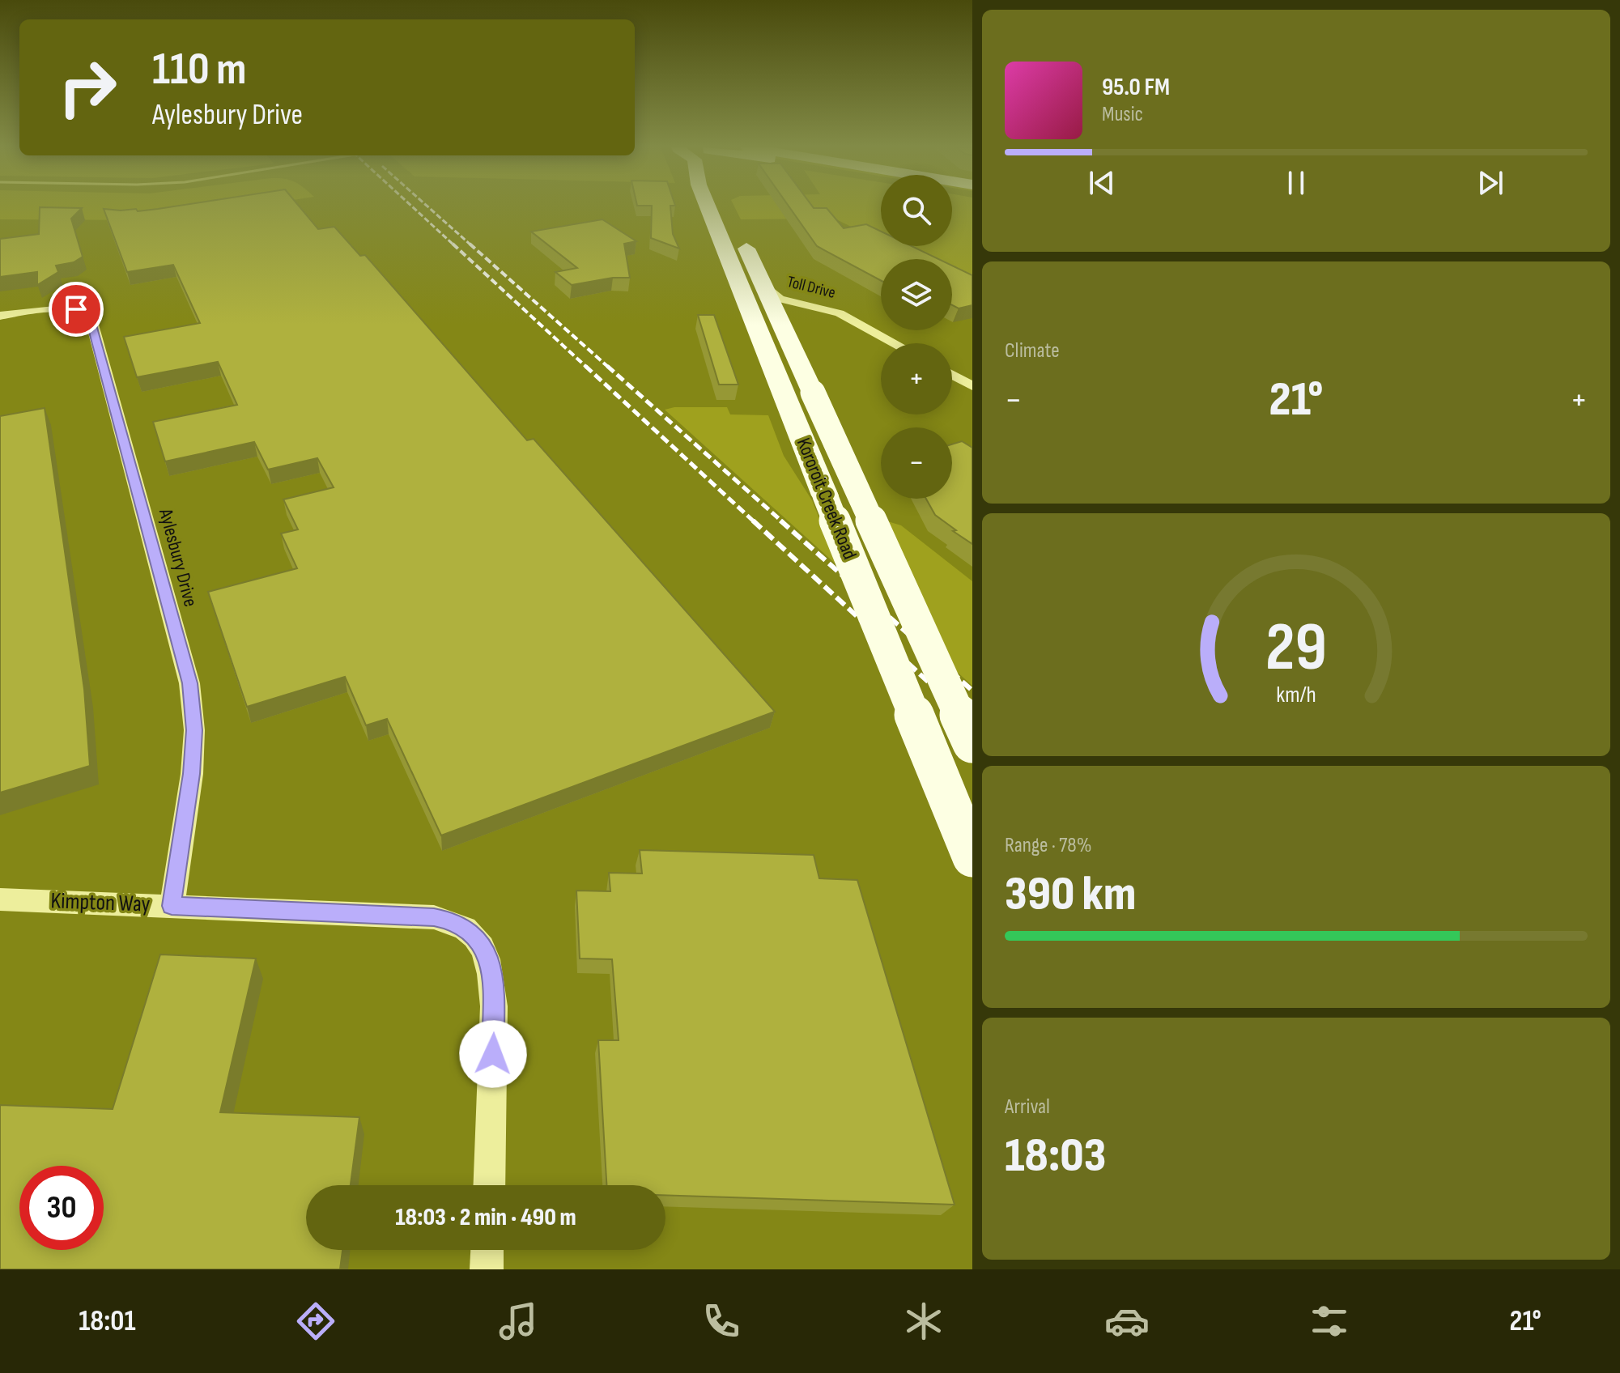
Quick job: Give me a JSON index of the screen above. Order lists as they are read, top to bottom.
{
  "streets": {
    "main road": ["Kororoit Creek Road"],
    "street": ["Toll Drive", "Aylesbury Drive", "Kimpton Way"]
  },
  "crossings": [
    ["Toll Drive", "Kororoit Creek Road"],
    ["Aylesbury Drive", "Kimpton Way"]
  ],
  "page": {
    "turn": ["110 m", "Aylesbury Drive"],
    "song": ["95.0 FM", "Music"],
    "map_buttons": ["+", "−"],
    "tile": [
      "Climate",
      ["Range · 78%", "390 km"],
      ["Arrival", "18:03"]
    ],
    "heat": ["−", "21°", "+"],
    "limit": "30",
    "trip": "18:03 · 2 min · 490 m",
    "tabs": ["18:01", "21°"],
    "gauge": ["29", "km/h"]
  }
}
